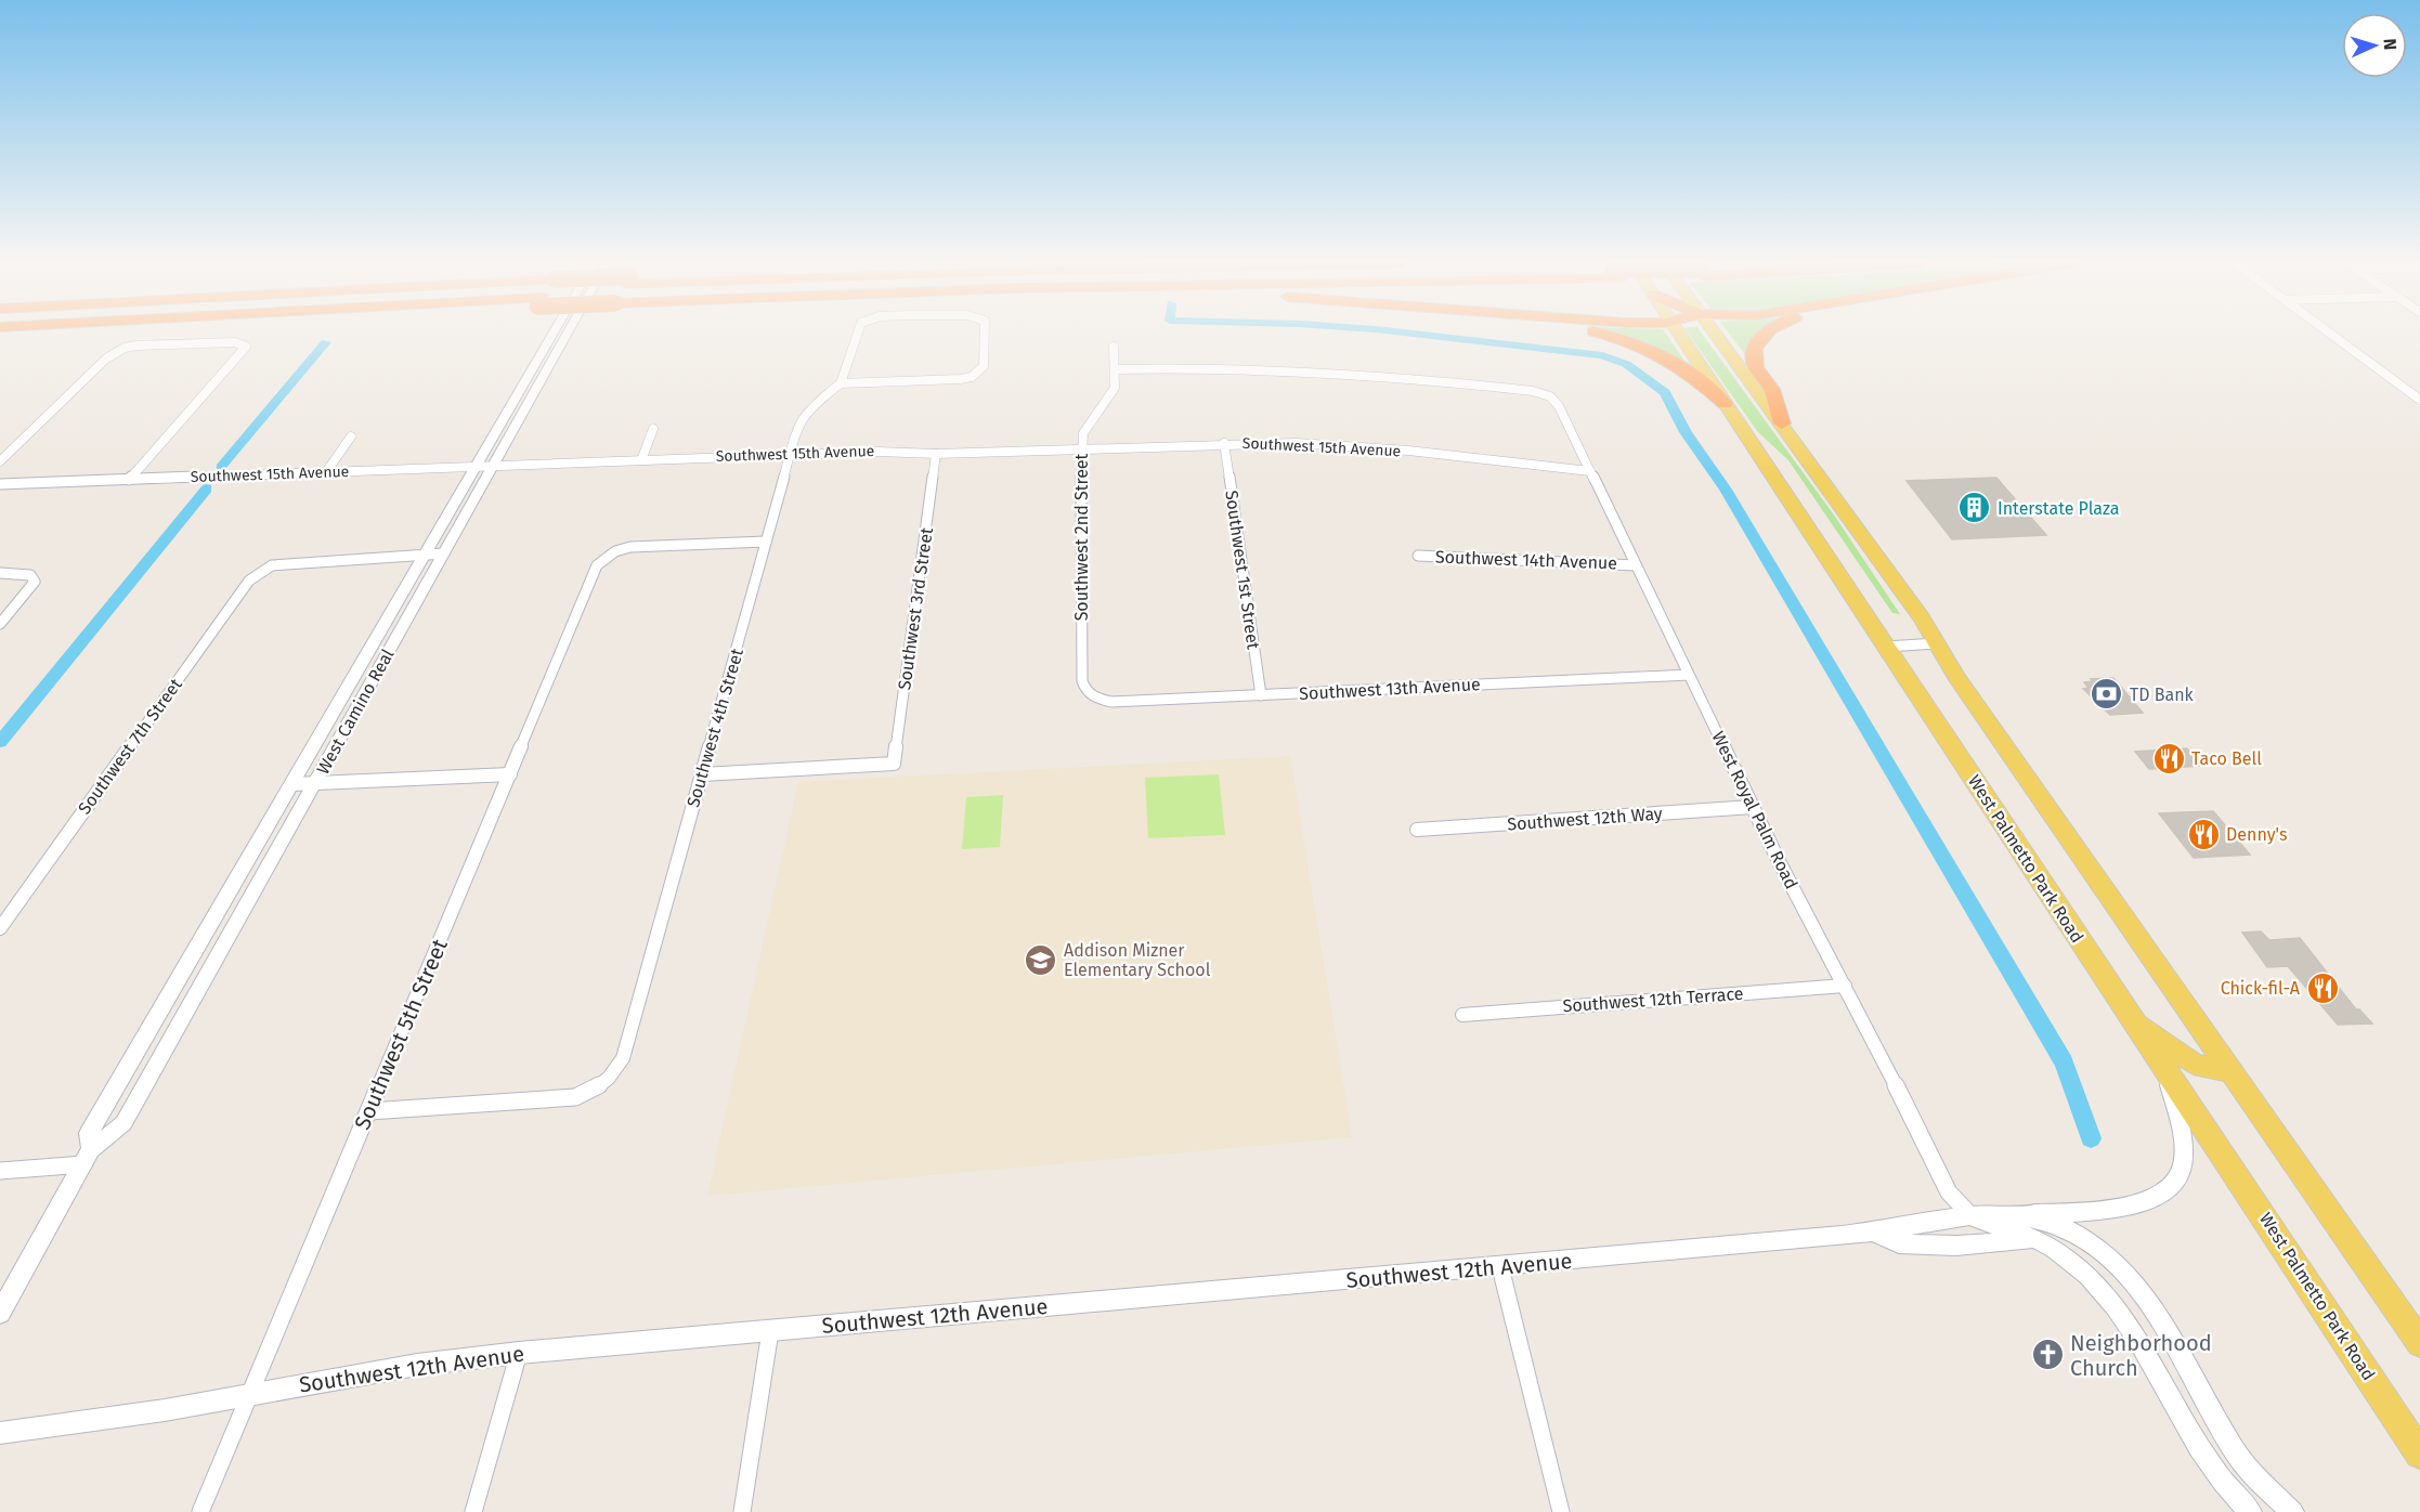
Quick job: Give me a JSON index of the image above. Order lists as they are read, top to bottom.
{
  "streets": {
    "main road": ["West Palmetto Park Road"],
    "street": [
      "Southwest 15th Avenue",
      "Southwest 2nd Street",
      "Southwest 14th Avenue",
      "Southwest 1st Street",
      "Southwest 3rd Street",
      "Southwest 13th Avenue",
      "West Camino Real",
      "Southwest 4th Street",
      "Southwest 7th Street",
      "West Royal Palm Road",
      "Southwest 12th Way",
      "Southwest 12th Terrace",
      "Southwest 5th Street",
      "Southwest 12th Avenue"
    ]
  },
  "crossings": [
    ["Southwest 15th Avenue", "Southwest 2nd Street"],
    ["Southwest 15th Avenue", "Southwest 1st Street"],
    ["Southwest 15th Avenue", "Southwest 3rd Street"],
    ["Southwest 15th Avenue", "West Camino Real"],
    ["Southwest 15th Avenue", "Southwest 4th Street"],
    ["Southwest 15th Avenue", "West Royal Palm Road"],
    ["Southwest 2nd Street", "Southwest 13th Avenue"],
    ["Southwest 2nd Street", "West Royal Palm Road"],
    ["Southwest 14th Avenue", "West Royal Palm Road"],
    ["Southwest 1st Street", "Southwest 13th Avenue"],
    ["Southwest 3rd Street", "Southwest 4th Street"],
    ["Southwest 13th Avenue", "West Royal Palm Road"],
    ["West Camino Real", "Southwest 7th Street"],
    ["Southwest 4th Street", "Southwest 5th Street"],
    ["West Royal Palm Road", "Southwest 12th Way"],
    ["West Royal Palm Road", "Southwest 12th Terrace"],
    ["West Royal Palm Road", "Southwest 12th Avenue"],
    ["Southwest 5th Street", "Southwest 12th Avenue"]
  ],
  "places": {
    "building": ["Interstate Plaza"],
    "bank": ["TD Bank"],
    "restaurant": ["Taco Bell", "Denny's", "Chick-fil-A"],
    "school or university": ["Addison Mizner Elementary School"],
    "church": ["Neighborhood Church"]
  },
  "north": "right"
}
